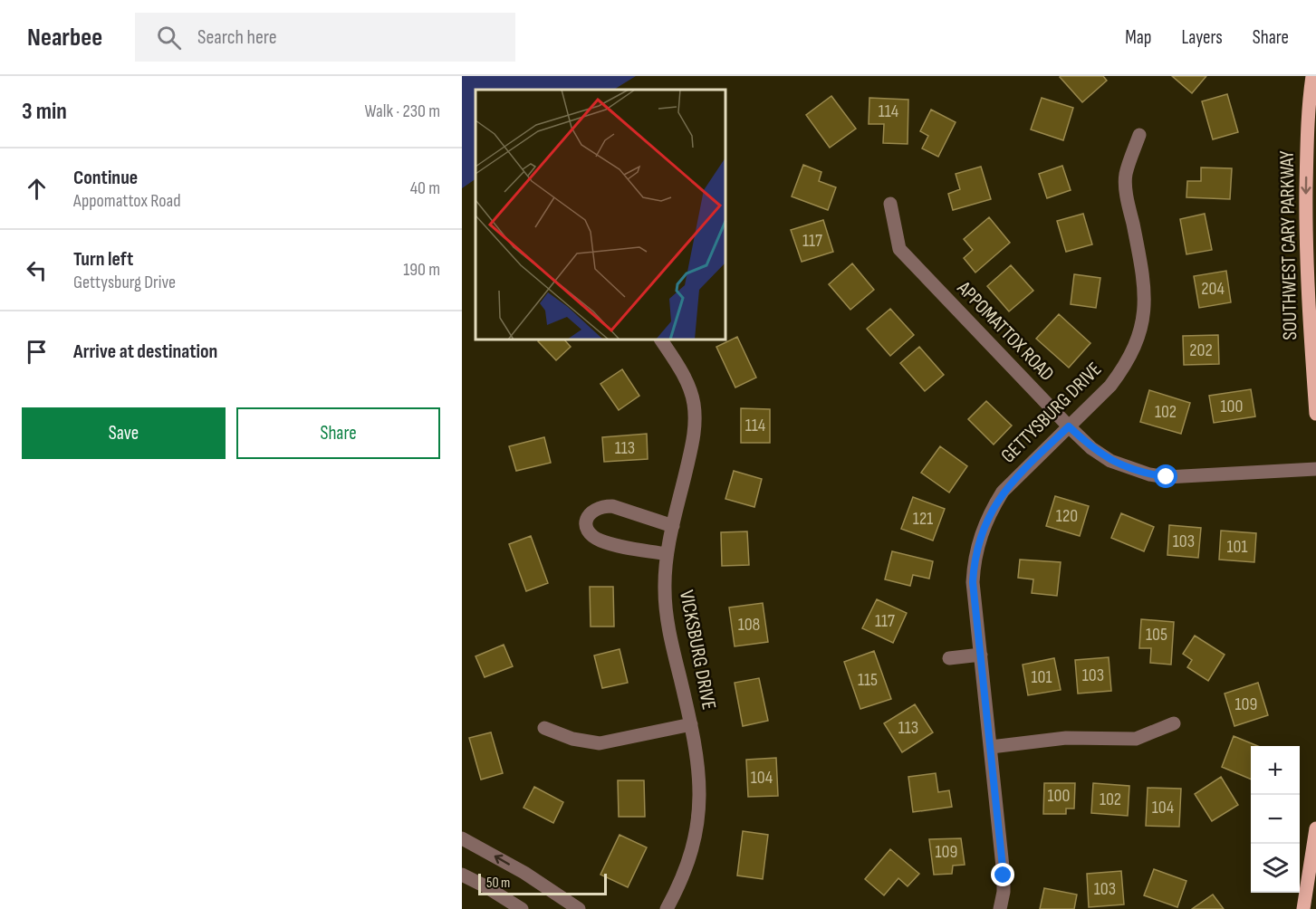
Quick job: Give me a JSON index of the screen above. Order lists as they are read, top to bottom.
{
  "streets": {
    "main road": ["SOUTHWEST CARY PARKWAY"],
    "street": ["APPOMATTOX ROAD", "GETTYSBURG DRIVE", "VICKSBURG DRIVE"]
  },
  "crossings": [
    ["APPOMATTOX ROAD", "GETTYSBURG DRIVE"]
  ],
  "one_way": ["SOUTHWEST CARY PARKWAY"],
  "house_numbers": [
    "114",
    "117",
    "204",
    "202",
    "100",
    "102",
    "114",
    "113",
    "120",
    "121",
    "103",
    "101",
    "117",
    "108",
    "105",
    "103",
    "101",
    "115",
    "109",
    "113",
    "104",
    "100",
    "102",
    "104",
    "109",
    "103"
  ],
  "scale_bar": "50 m",
  "page": {
    "header": "Nearbee",
    "search": "Search here",
    "nav": ["Map", "Layers", "Share"],
    "heading": ["3 min", "Walk · 230 m"],
    "list": [
      ["Continue", "Appomattox Road", "40 m"],
      ["Turn left", "Gettysburg Drive", "190 m"],
      "Arrive at destination"
    ],
    "buttons": ["Save", "Share"],
    "map_buttons": ["+", "−"],
    "scale": "50 m"
  }
}
